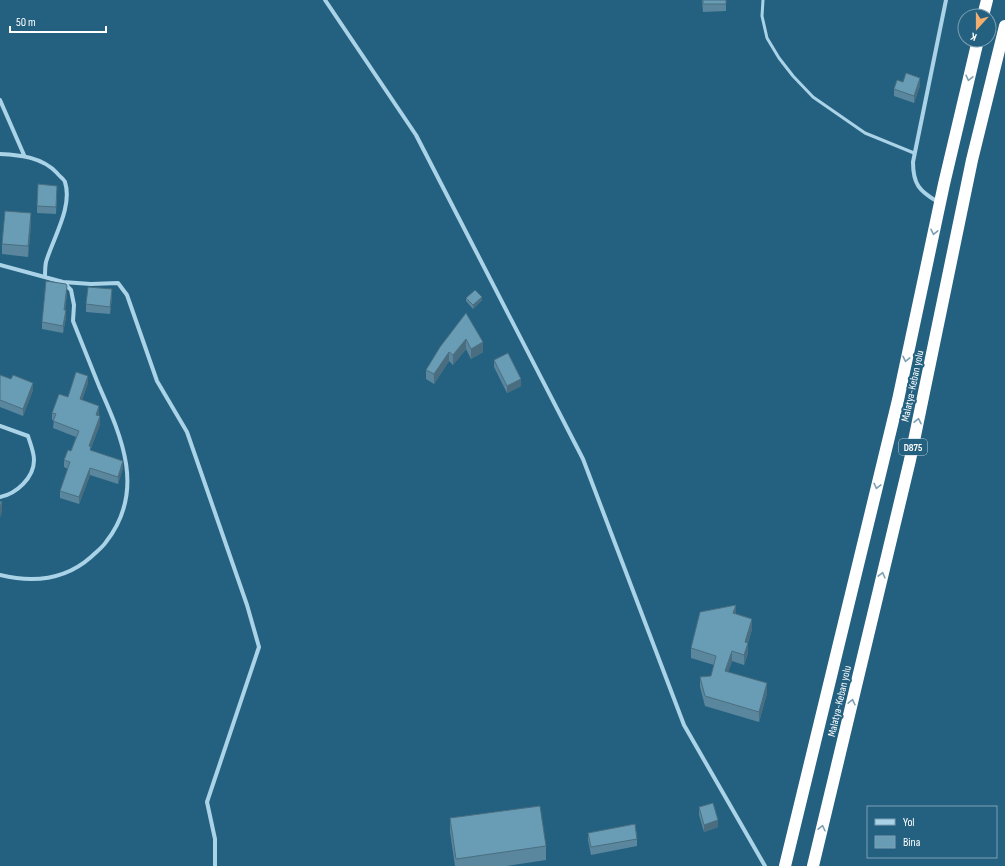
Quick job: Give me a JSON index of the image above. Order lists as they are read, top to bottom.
{
  "streets": {
    "highway": ["Malatya-Keban yolu", "D875"]
  },
  "legend": ["Yol", "Bina"],
  "scale_bar": "50 m",
  "north": "bottom"
}
